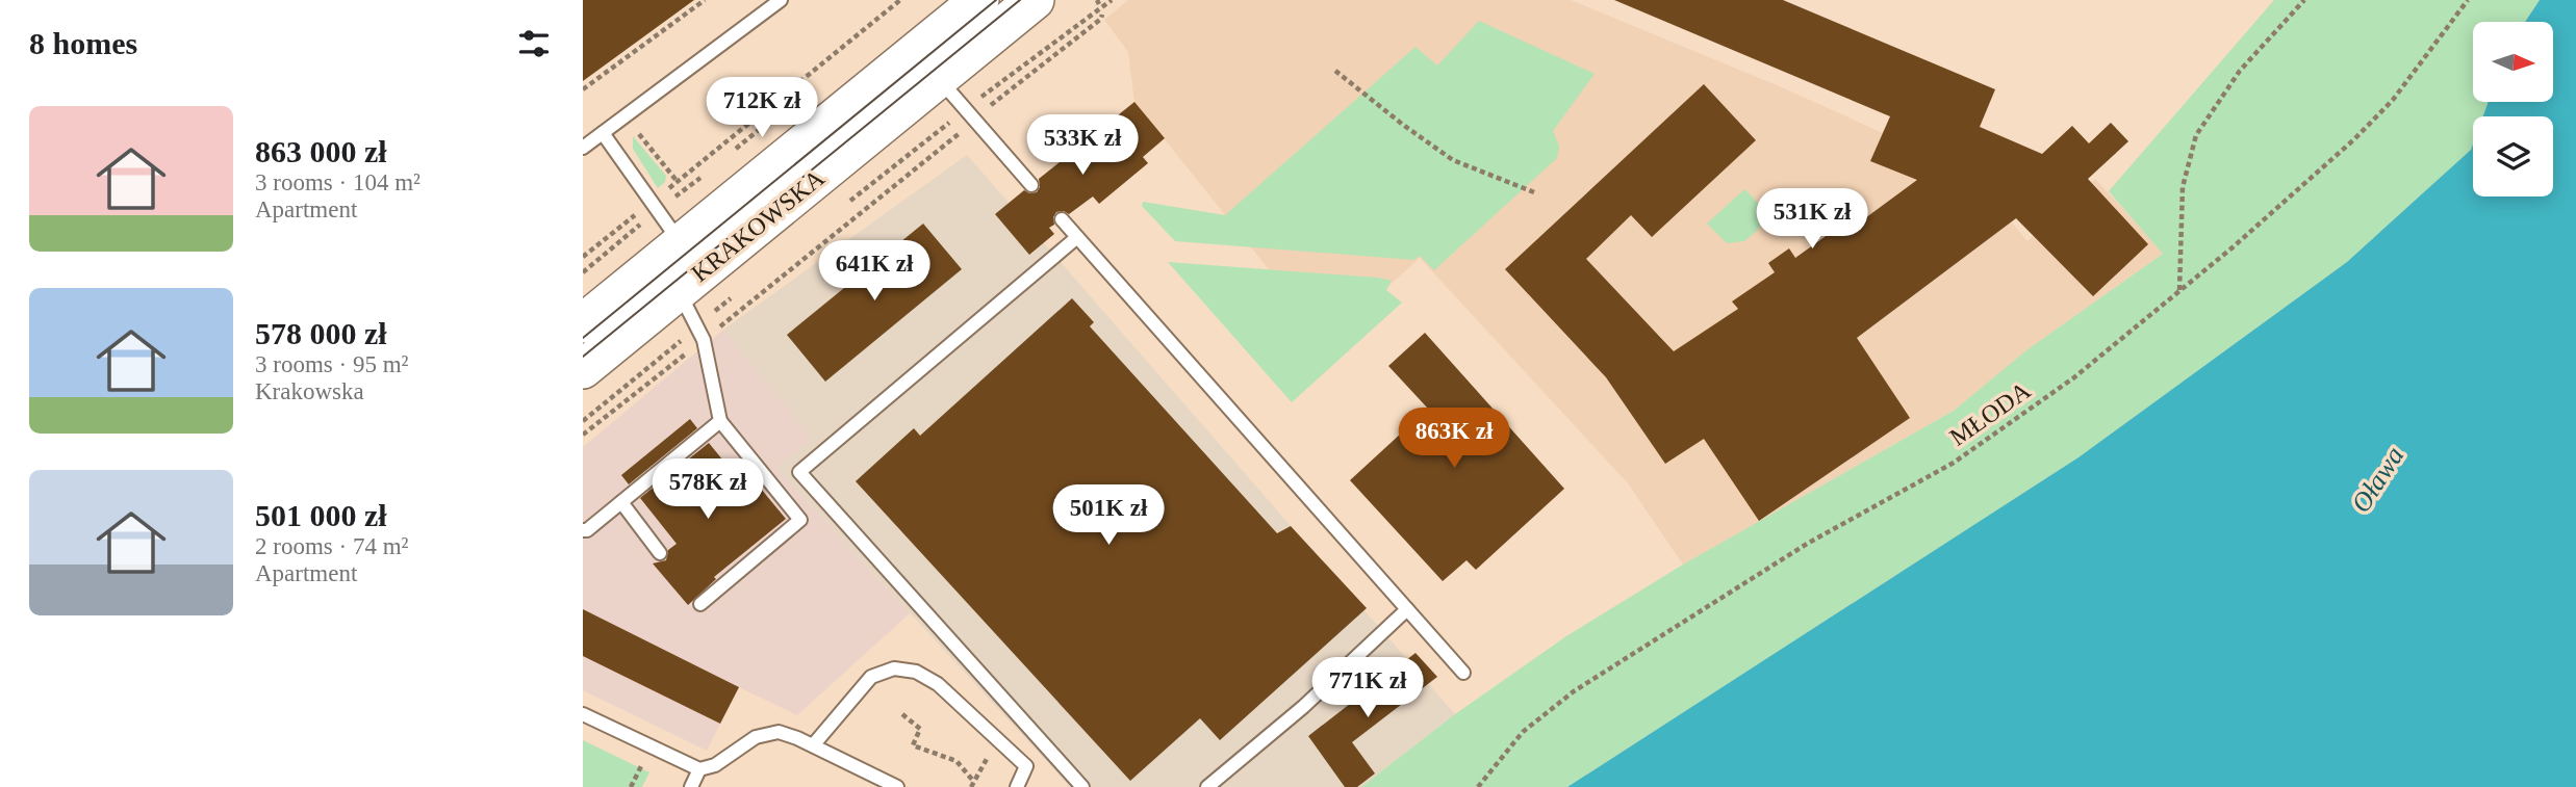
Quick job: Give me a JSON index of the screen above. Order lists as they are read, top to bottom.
{
  "streets": {
    "main road": ["KRAKOWSKA"],
    "path": ["MŁODA"]
  },
  "water": ["Oława"],
  "north": "right",
  "page": {
    "heading": "8 homes",
    "price": [
      "712K zł",
      "533K zł",
      "531K zł",
      "641K zł",
      "863K zł",
      "578K zł",
      "501K zł",
      "771K zł"
    ],
    "list": [
      {
        "name": "863 000 zł",
        "note": "3 rooms · 104 m² · Apartment"
      },
      {
        "name": "578 000 zł",
        "note": "3 rooms · 95 m² · Krakowska"
      },
      {
        "name": "501 000 zł",
        "note": "2 rooms · 74 m² · Apartment"
      }
    ]
  }
}
